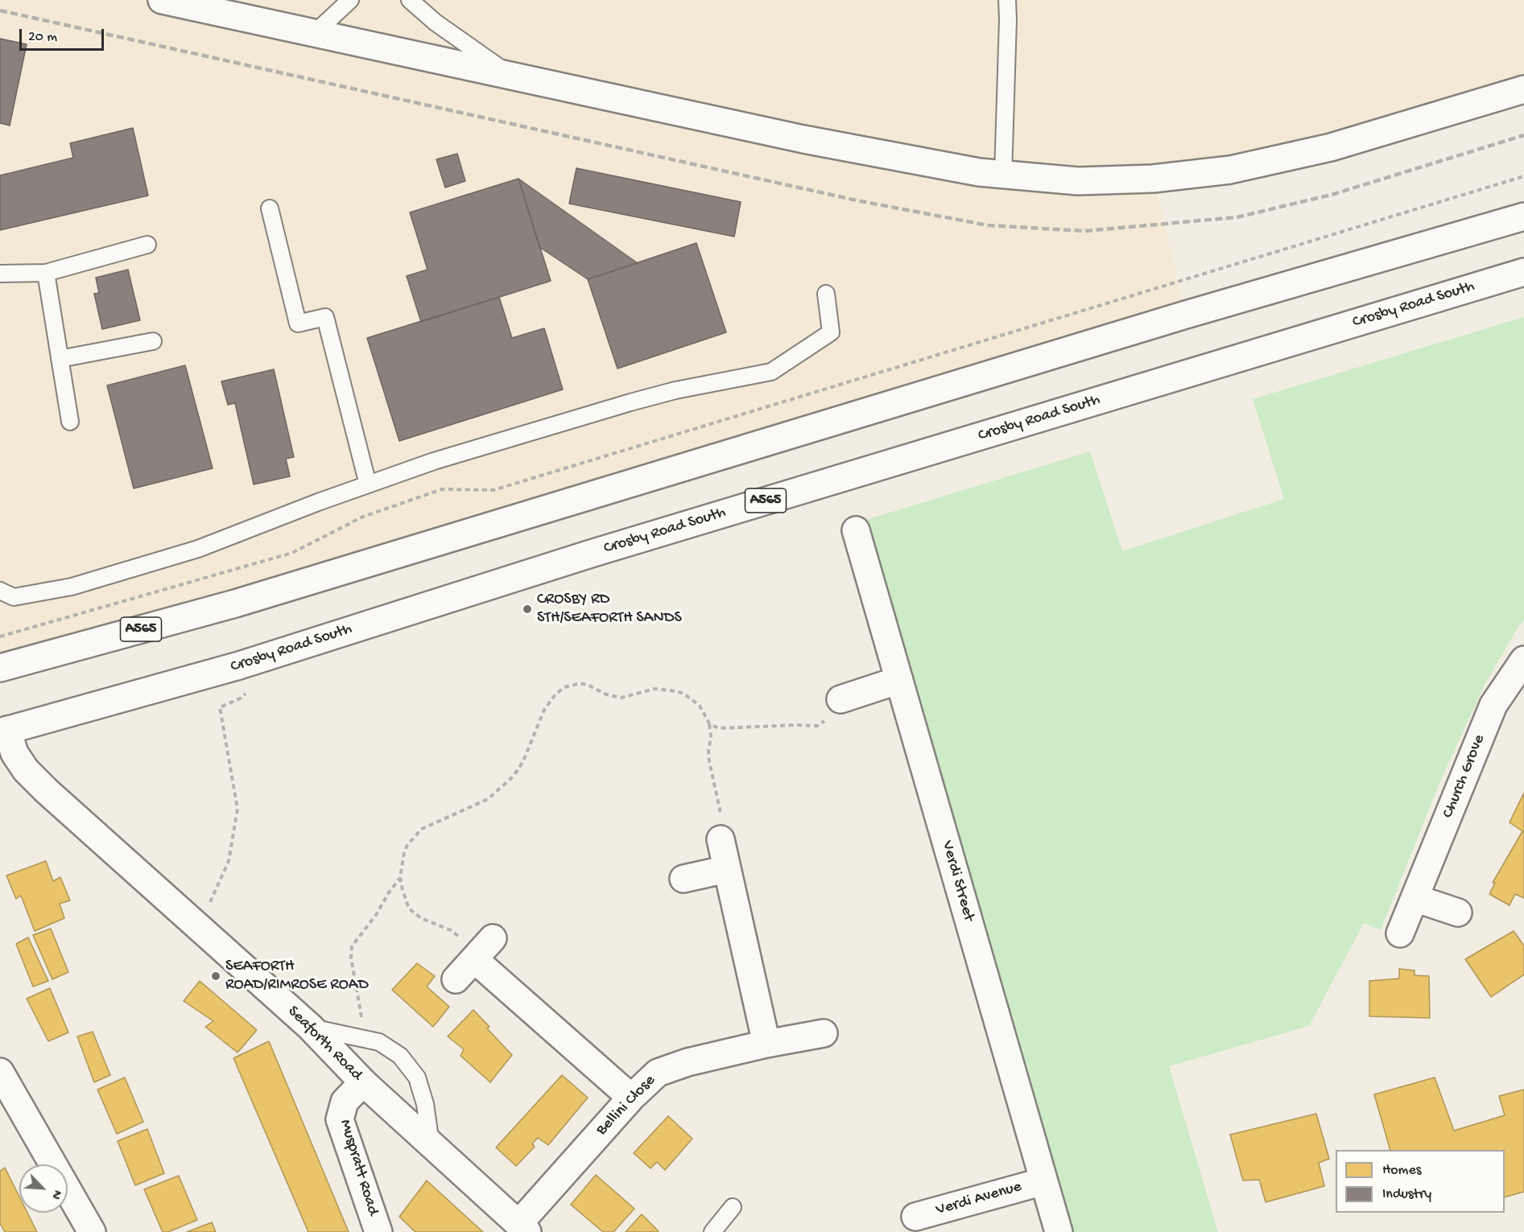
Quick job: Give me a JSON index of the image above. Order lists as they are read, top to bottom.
{
  "streets": {
    "main road": [
      "Crosby Road South",
      "A565",
      "Church Grove",
      "Verdi Street",
      "Seaforth Road",
      "Bellini Close",
      "Muspratt Road",
      "Verdi Avenue"
    ]
  },
  "crossings": [
    ["Crosby Road South", "Seaforth Road"],
    ["Verdi Street", "Verdi Avenue"],
    ["Seaforth Road", "Bellini Close"],
    ["Seaforth Road", "Muspratt Road"]
  ],
  "places": ["CROSBY RD STH/SEAFORTH SANDS", "SEAFORTH ROAD/RIMROSE ROAD"],
  "legend": ["Homes", "Industry"],
  "scale_bar": "20 m",
  "north": "bottom right"
}
